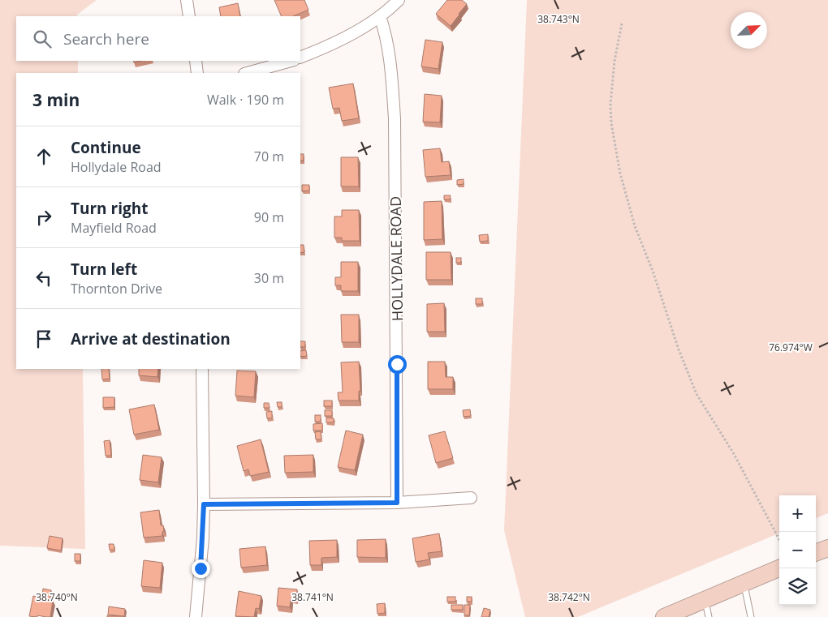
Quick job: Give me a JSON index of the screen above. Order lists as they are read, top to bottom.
{
  "streets": {
    "street": ["HOLLYDALE ROAD"]
  },
  "north": "top right",
  "page": {
    "search": "Search here",
    "heading": ["3 min", "Walk · 190 m"],
    "list": [
      ["Continue", "Hollydale Road", "70 m"],
      ["Turn right", "Mayfield Road", "90 m"],
      ["Turn left", "Thornton Drive", "30 m"],
      "Arrive at destination"
    ],
    "map_buttons": ["+", "−"]
  },
  "coordinates": [
    "38.743°N",
    "76.974°W",
    "38.740°N",
    "38.741°N",
    "38.742°N"
  ]
}
